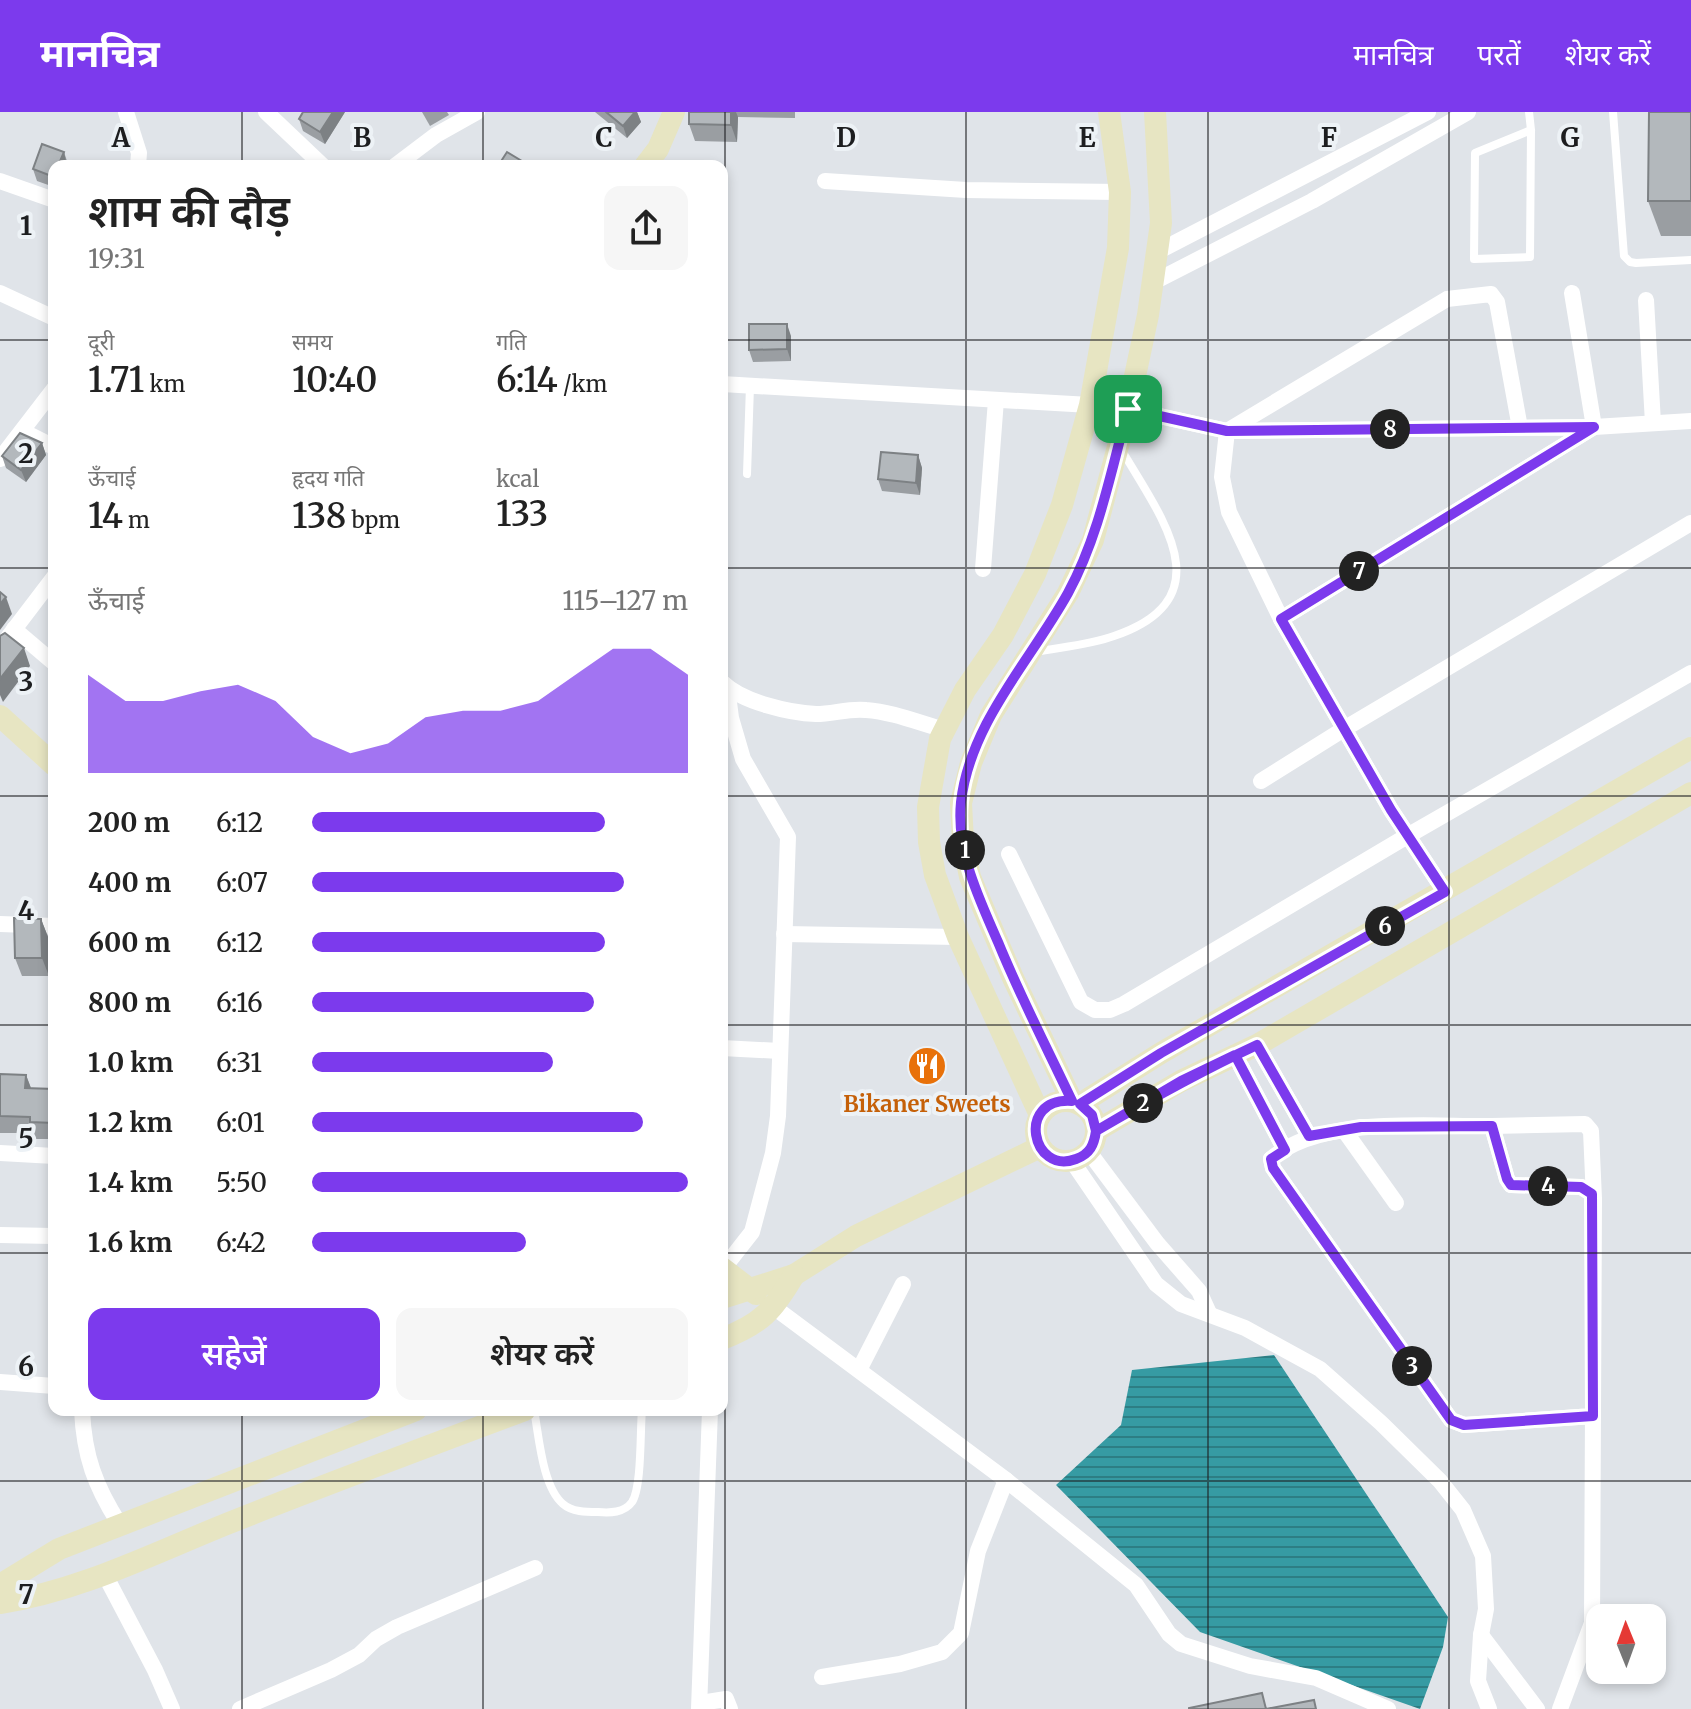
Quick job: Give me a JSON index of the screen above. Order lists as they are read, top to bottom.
{
  "places": {
    "restaurant": ["Bikaner Sweets"]
  },
  "north": "top",
  "page": {
    "header": "मानचित्र",
    "nav": ["मानचित्र", "परतें", "शेयर करें"],
    "heading": ["शाम की दौड़", "19:31"],
    "stats": [
      ["दूरी", "1.71 km"],
      ["समय", "10:40"],
      ["गति", "6:14 /km"],
      ["ऊँचाई", "14 m"],
      ["हृदय गति", "138 bpm"],
      ["kcal", "133"]
    ],
    "pins": [
      "8",
      "7",
      "1",
      "6",
      "2",
      "4",
      "3"
    ],
    "chart": ["ऊँचाई", "115–127 m"],
    "list": [
      {
        "name": "200 m",
        "note": "6:12"
      },
      {
        "name": "400 m",
        "note": "6:07"
      },
      {
        "name": "600 m",
        "note": "6:12"
      },
      {
        "name": "800 m",
        "note": "6:16"
      },
      {
        "name": "1.0 km",
        "note": "6:31"
      },
      {
        "name": "1.2 km",
        "note": "6:01"
      },
      {
        "name": "1.4 km",
        "note": "5:50"
      },
      {
        "name": "1.6 km",
        "note": "6:42"
      }
    ],
    "buttons": ["सहेजें", "शेयर करें"]
  },
  "grid": {
    "columns": [
      "A",
      "B",
      "C",
      "D",
      "E",
      "F",
      "G"
    ],
    "rows": [
      "1",
      "2",
      "3",
      "4",
      "5",
      "6",
      "7"
    ]
  }
}
